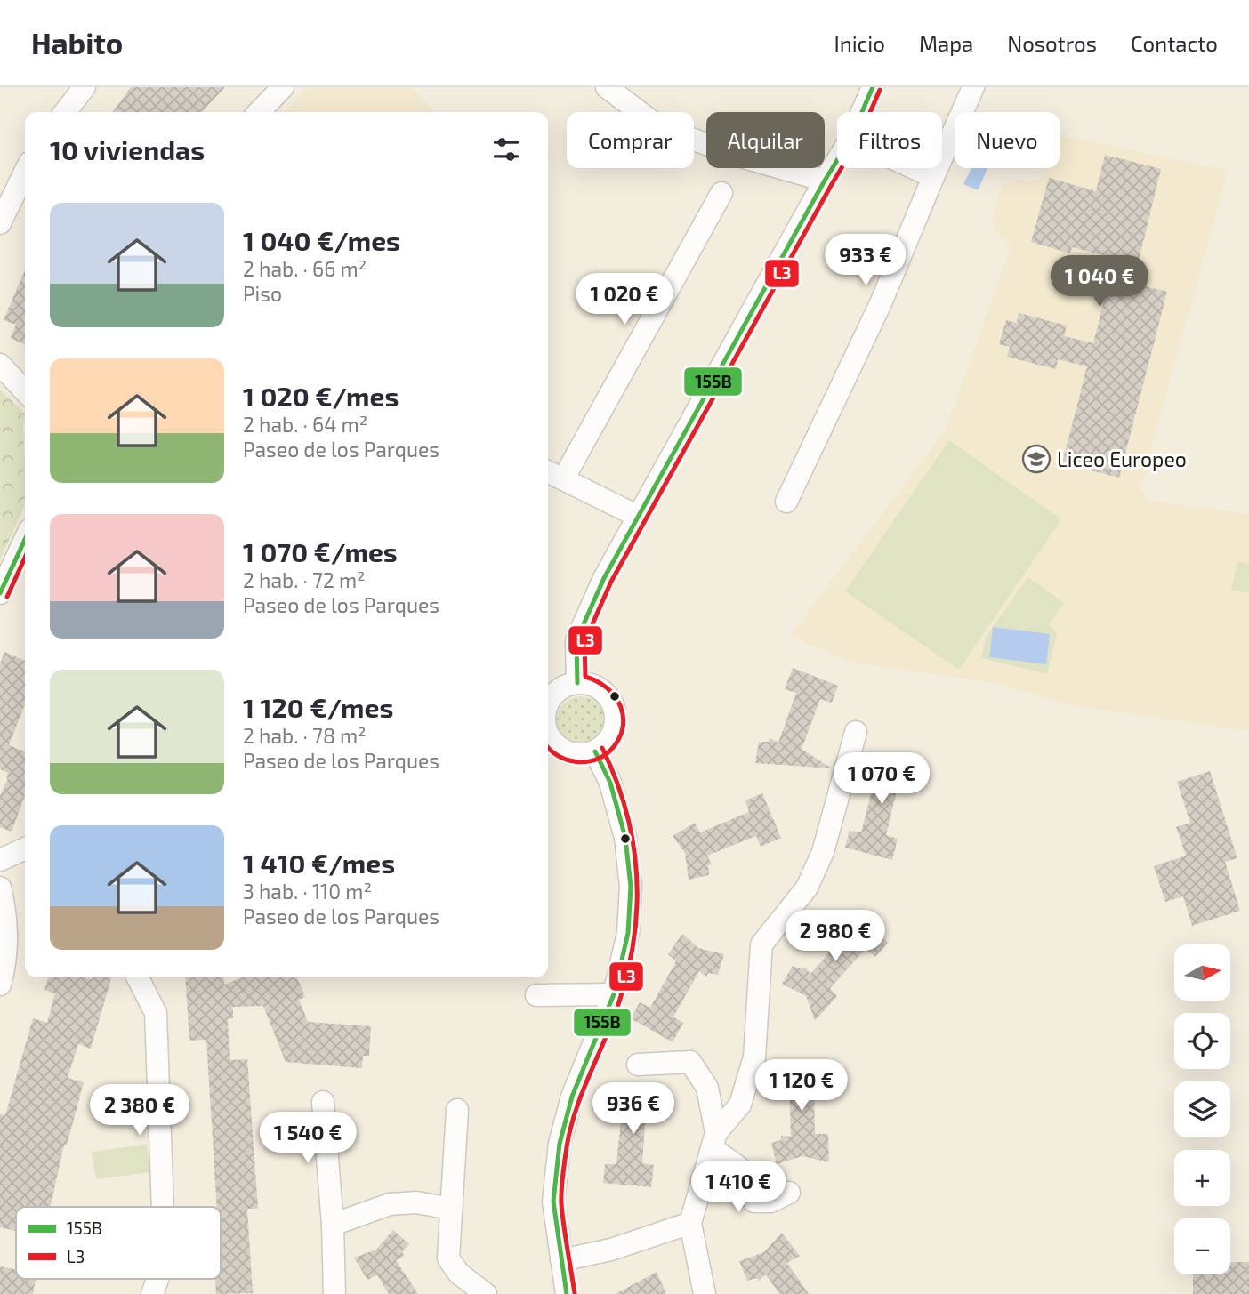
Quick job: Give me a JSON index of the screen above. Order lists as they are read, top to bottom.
{
  "places": {
    "school or university": ["Liceo Europeo"]
  },
  "lines": ["transit line 155B", "transit line L3"],
  "legend": ["155B", "L3"],
  "north": "right",
  "page": {
    "header": "Habito",
    "nav": [
      "Inicio",
      "Mapa",
      "Nosotros",
      "Contacto"
    ],
    "chip": [
      "Comprar",
      "Alquilar",
      "Filtros",
      "Nuevo"
    ],
    "heading": "10 viviendas",
    "list": [
      {
        "name": "1 040 €/mes",
        "note": "2 hab. · 66 m² · Piso"
      },
      {
        "name": "1 020 €/mes",
        "note": "2 hab. · 64 m² · Paseo de los Parques"
      },
      {
        "name": "1 070 €/mes",
        "note": "2 hab. · 72 m² · Paseo de los Parques"
      },
      {
        "name": "1 120 €/mes",
        "note": "2 hab. · 78 m² · Paseo de los Parques"
      },
      {
        "name": "1 410 €/mes",
        "note": "3 hab. · 110 m² · Paseo de los Parques"
      }
    ],
    "price": [
      "933 €",
      "1 040 €",
      "1 020 €",
      "1 070 €",
      "2 980 €",
      "1 120 €",
      "936 €",
      "2 380 €",
      "1 540 €",
      "1 410 €"
    ],
    "map_buttons": ["+", "−"]
  }
}
